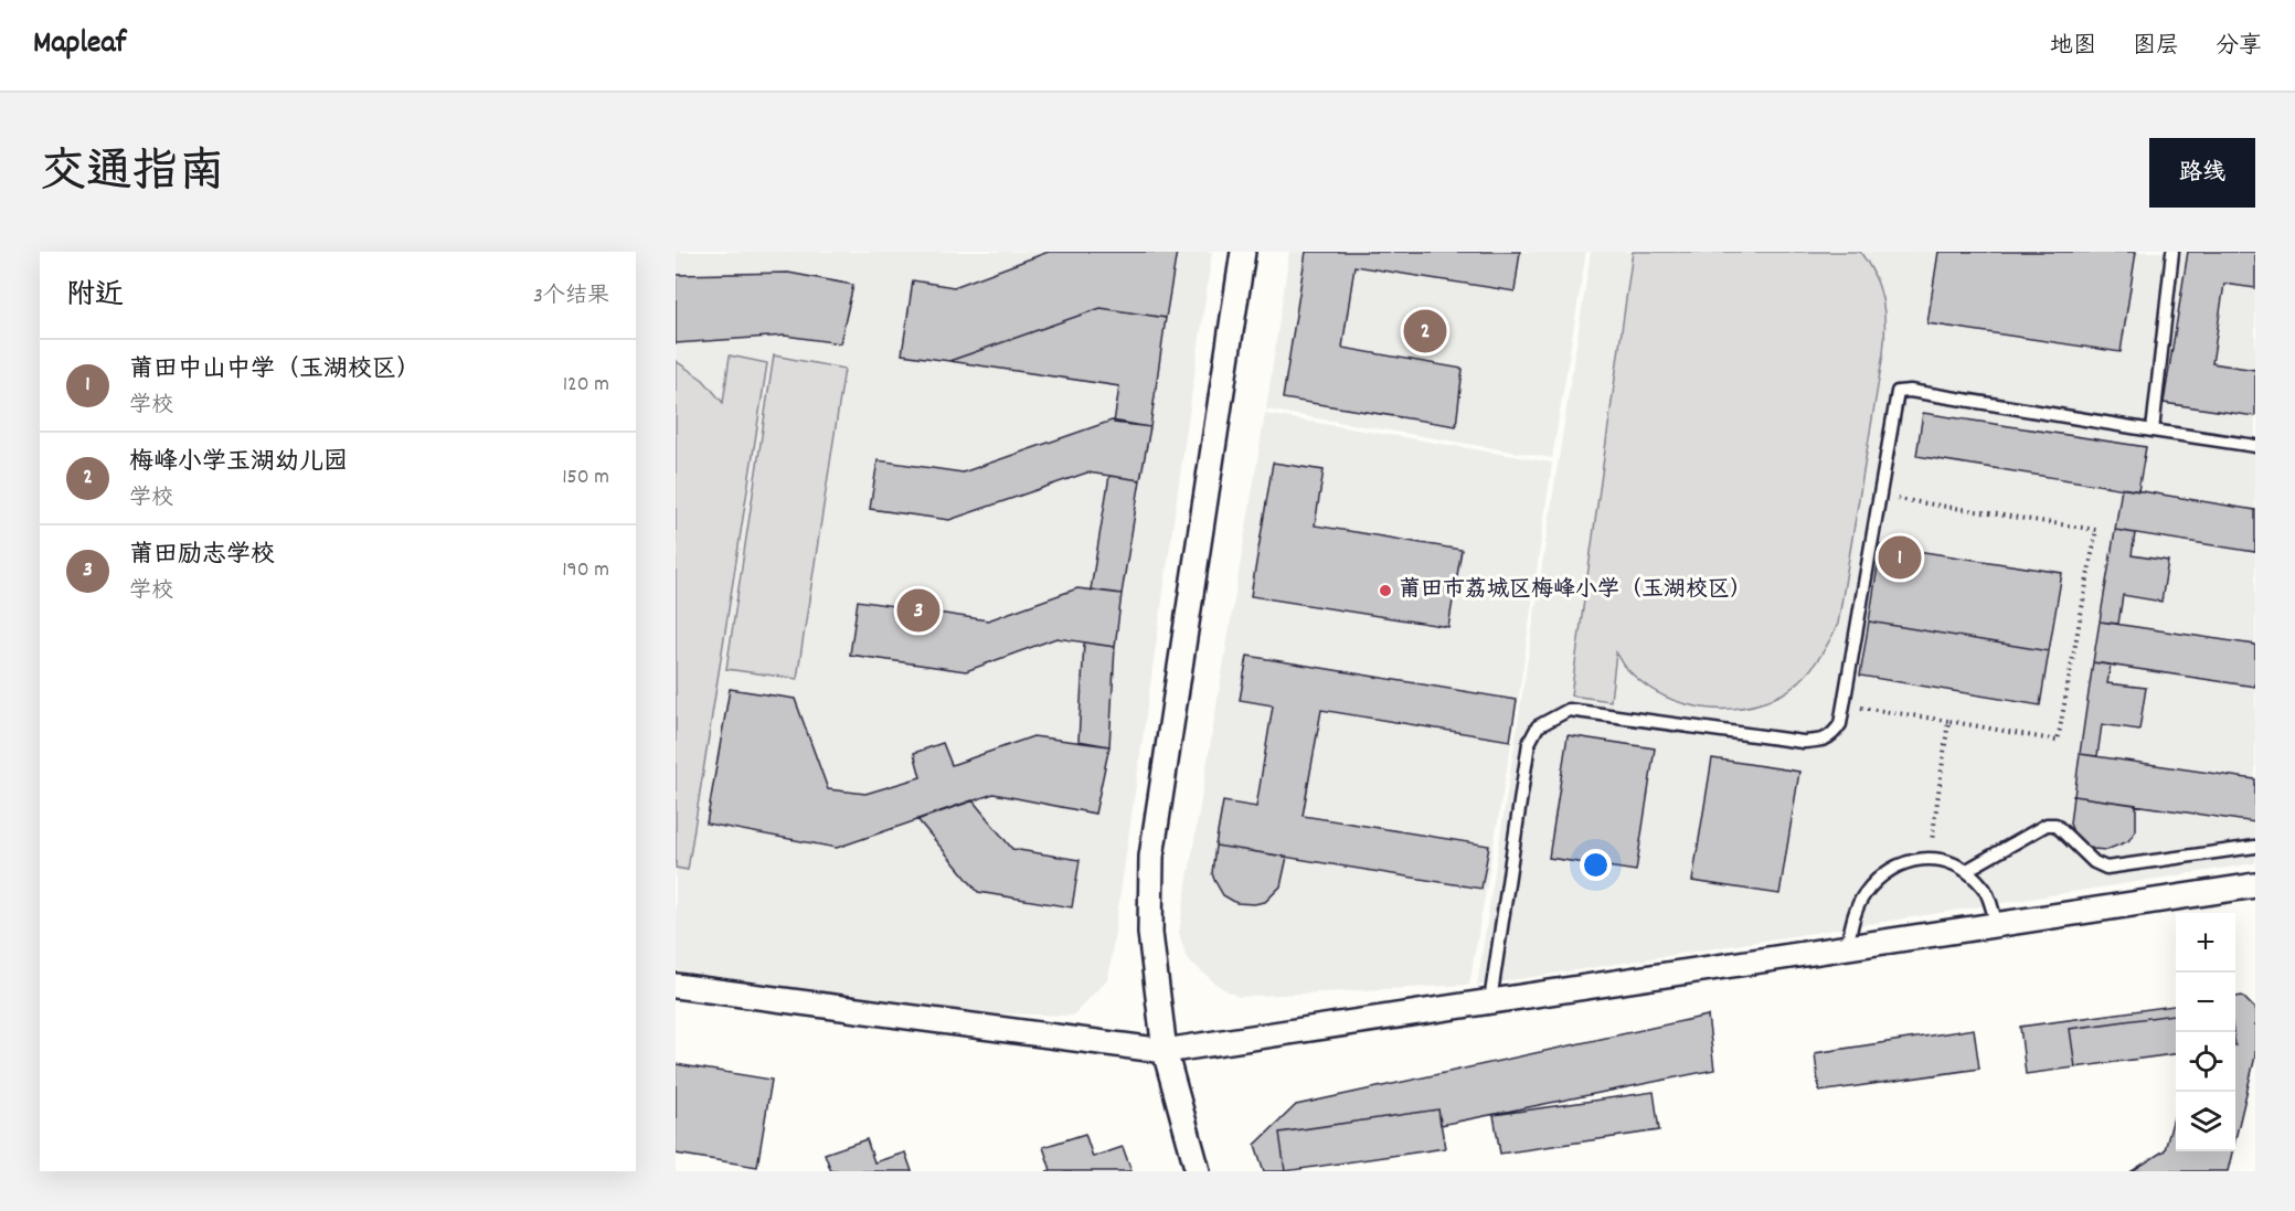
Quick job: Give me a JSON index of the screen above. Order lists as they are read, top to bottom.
{
  "places": ["莆田市荔城区梅峰小学（玉湖校区）"],
  "page": {
    "header": "Mapleaf",
    "nav": ["地图", "图层", "分享"],
    "title": "交通指南",
    "buttons": "路线",
    "heading": ["附近", "3个结果"],
    "pins": ["2", "1", "3"],
    "list": [
      {
        "mark": "1",
        "name": "莆田中山中学（玉湖校区）",
        "note": "学校",
        "value": "120 m"
      },
      {
        "mark": "2",
        "name": "梅峰小学玉湖幼儿园",
        "note": "学校",
        "value": "150 m"
      },
      {
        "mark": "3",
        "name": "莆田励志学校",
        "note": "学校",
        "value": "190 m"
      }
    ],
    "map_buttons": ["+", "−"]
  }
}
